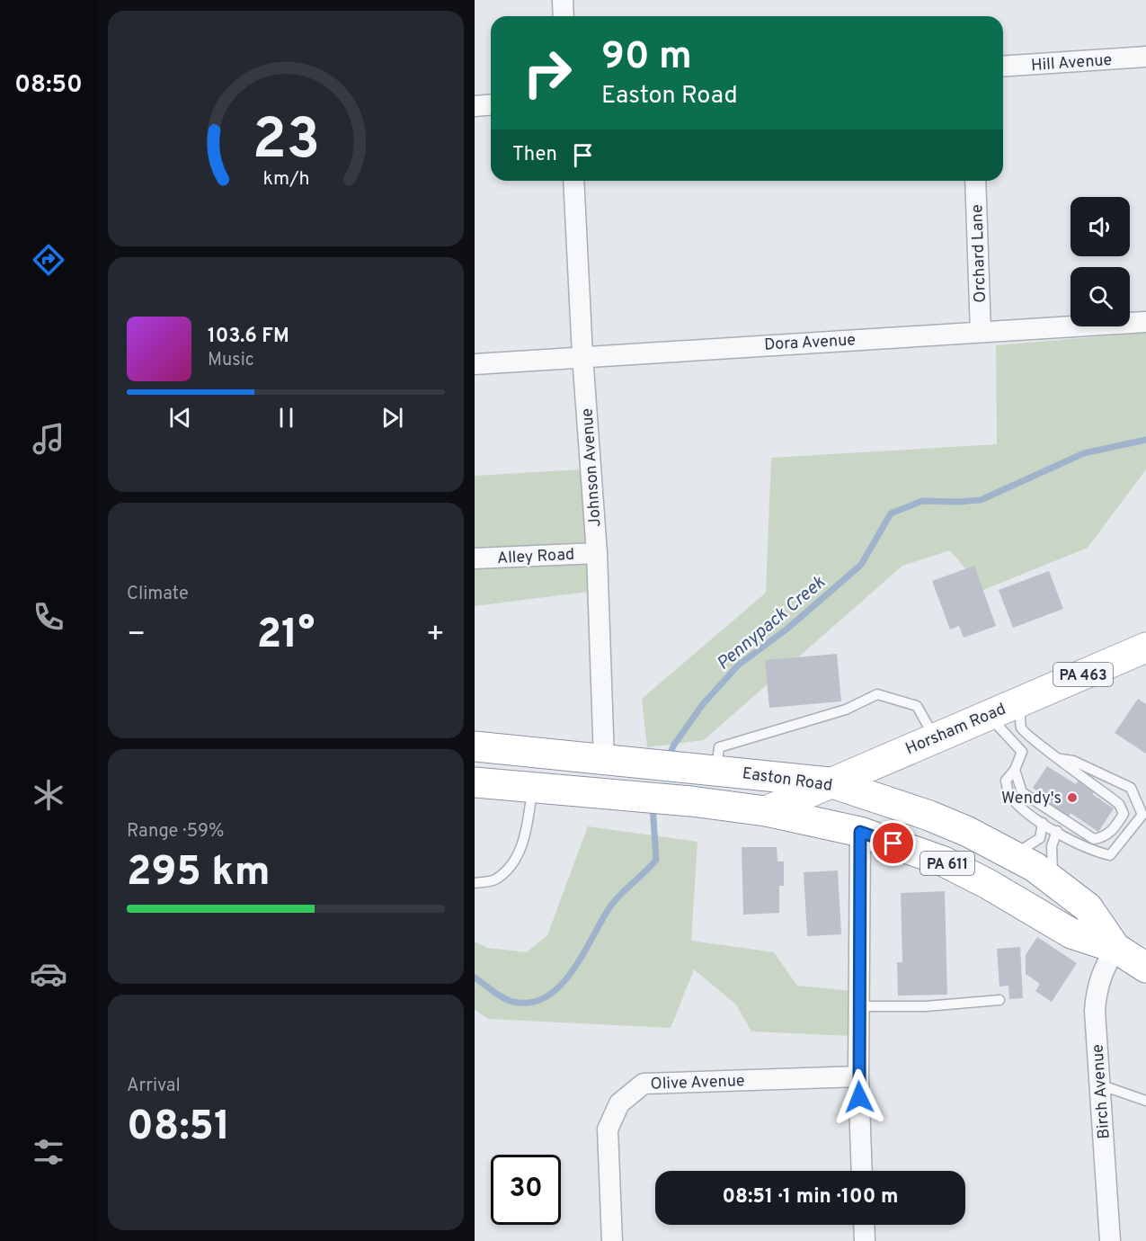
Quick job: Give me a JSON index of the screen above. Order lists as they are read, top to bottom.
{
  "streets": {
    "main road": [
      "PA 463",
      "Horsham Road",
      "Easton Road",
      "PA 611"
    ],
    "street": [
      "Hill Avenue",
      "Orchard Lane",
      "Dora Avenue",
      "Johnson Avenue",
      "Alley Road",
      "Olive Avenue",
      "Birch Avenue"
    ]
  },
  "crossings": [
    ["Orchard Lane", "Dora Avenue"],
    ["Dora Avenue", "Johnson Avenue"],
    ["Johnson Avenue", "Alley Road"],
    ["Johnson Avenue", "Easton Road"],
    ["Horsham Road", "Easton Road"],
    ["Easton Road", "Birch Avenue"]
  ],
  "water": ["Pennypack Creek"],
  "places": ["Wendy's"],
  "page": {
    "tabs": "08:50",
    "turn": ["90 m", "Easton Road"],
    "then": "Then",
    "song": ["103.6 FM", "Music"],
    "tile": [
      "Climate",
      ["Range · 59%", "295 km"],
      ["Arrival", "08:51"]
    ],
    "heat": ["−", "21°", "+"],
    "limit": "30",
    "trip": "08:51 · 1 min · 100 m",
    "gauge": ["23", "km/h"]
  }
}
